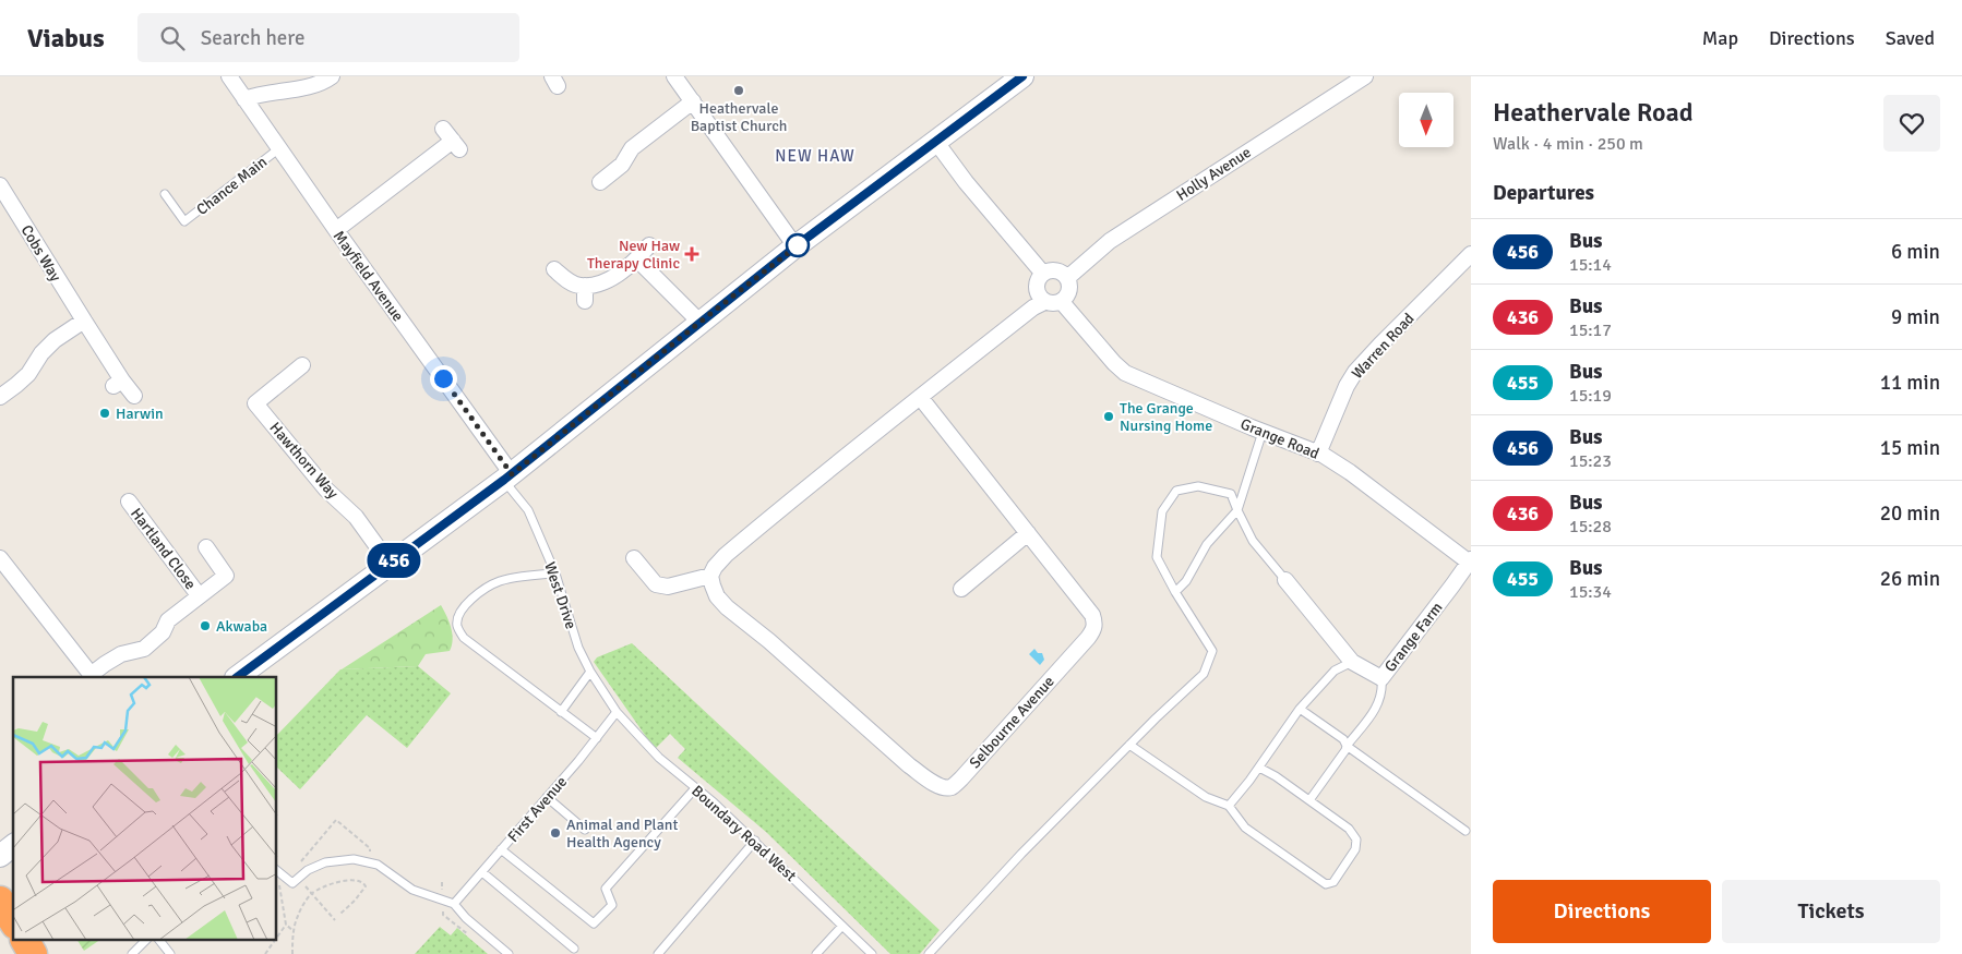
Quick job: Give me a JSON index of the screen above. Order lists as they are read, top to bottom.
{
  "streets": {
    "street": [
      "Holly Avenue",
      "Cobs Way",
      "Mayfield Avenue",
      "Warren Road",
      "Grange Road",
      "Hawthorn Way",
      "Hartland Close",
      "Grange Farm",
      "Selbourne Avenue"
    ],
    "lane": [
      "Chance Main",
      "West Drive",
      "First Avenue",
      "Boundary Road West"
    ]
  },
  "crossings": [
    ["Holly Avenue", "Grange Road"],
    ["Chance Main", "Mayfield Avenue"],
    ["Mayfield Avenue", "West Drive"],
    ["Warren Road", "Grange Road"],
    ["Grange Road", "Grange Farm"],
    ["West Drive", "First Avenue"],
    ["West Drive", "Boundary Road West"],
    ["First Avenue", "Boundary Road West"]
  ],
  "districts": ["NEW HAW"],
  "places": {
    "other": [
      "Heathervale Baptist Church",
      "Harwin",
      "The Grange Nursing Home",
      "Akwaba",
      "Animal and Plant Health Agency"
    ],
    "health": ["New Haw Therapy Clinic"]
  },
  "lines": ["bus line 456"],
  "north": "bottom",
  "page": {
    "header": "Viabus",
    "search": "Search here",
    "nav": ["Map", "Directions", "Saved"],
    "on_map": "456",
    "heading": [
      ["Heathervale Road", "Walk · 4 min · 250 m"],
      "Departures"
    ],
    "list": [
      {
        "mark": "456",
        "name": "Bus",
        "note": "15:14",
        "value": "6 min"
      },
      {
        "mark": "436",
        "name": "Bus",
        "note": "15:17",
        "value": "9 min"
      },
      {
        "mark": "455",
        "name": "Bus",
        "note": "15:19",
        "value": "11 min"
      },
      {
        "mark": "456",
        "name": "Bus",
        "note": "15:23",
        "value": "15 min"
      },
      {
        "mark": "436",
        "name": "Bus",
        "note": "15:28",
        "value": "20 min"
      },
      {
        "mark": "455",
        "name": "Bus",
        "note": "15:34",
        "value": "26 min"
      }
    ],
    "buttons": ["Directions", "Tickets"]
  }
}
